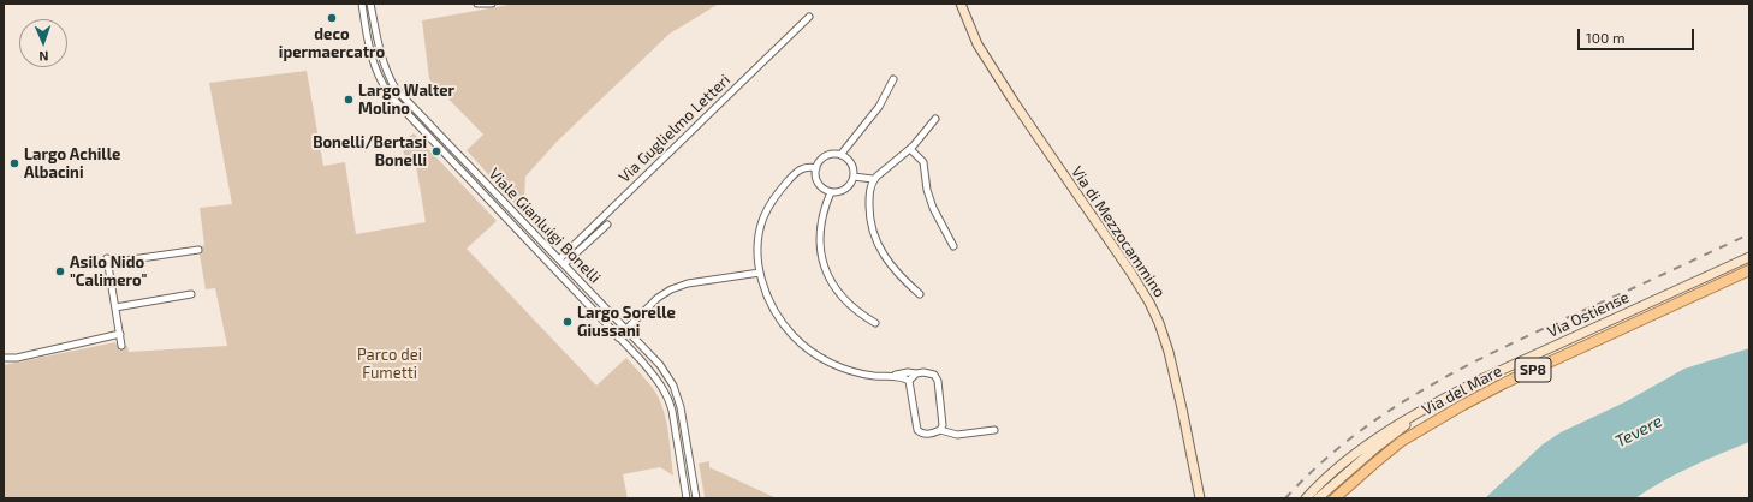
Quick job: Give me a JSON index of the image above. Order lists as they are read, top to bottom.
{
  "streets": {
    "main road": [
      "Via di Mezzocammino",
      "Via Ostiense",
      "SP8",
      "Via del Mare"
    ],
    "street": ["Via Guglielmo Letteri", "Viale Gianluigi Bonelli"]
  },
  "crossings": [
    ["Via Guglielmo Letteri", "Viale Gianluigi Bonelli"]
  ],
  "water": ["Tevere"],
  "parks": ["Parco dei Fumetti"],
  "places": [
    "deco ipermaercatro",
    "Largo Walter Molino",
    "Bonelli/Bertasi Bonelli",
    "Largo Achille Albacini",
    "Asilo Nido \"Calimero\"",
    "Largo Sorelle Giussani"
  ],
  "scale_bar": "100 m",
  "north": "bottom"
}
